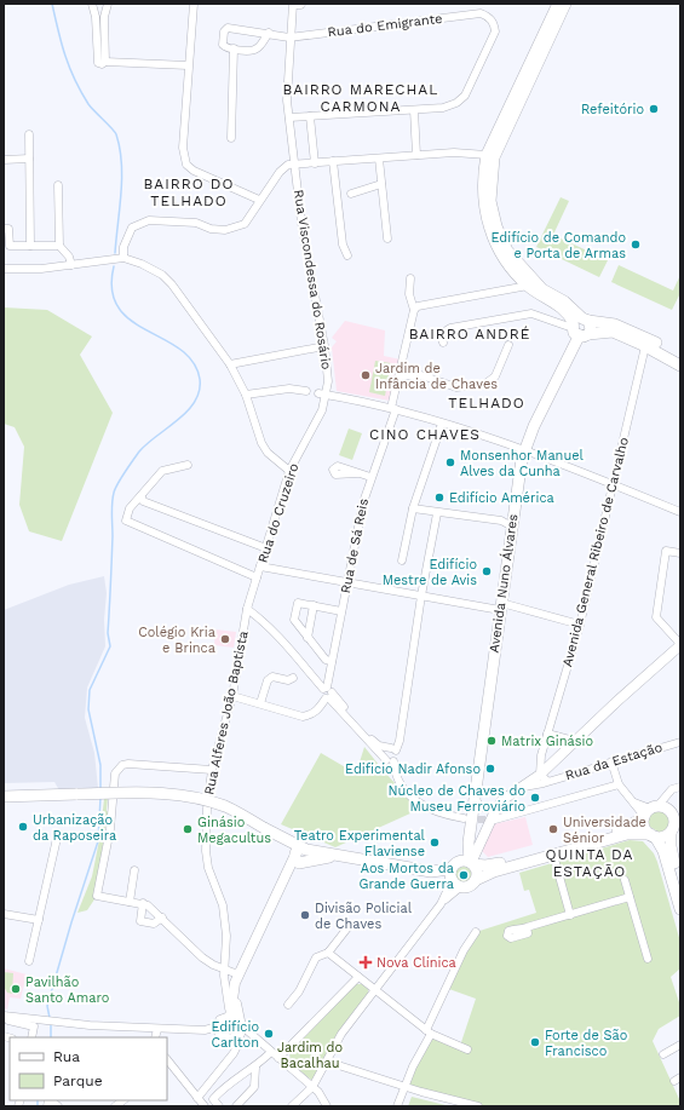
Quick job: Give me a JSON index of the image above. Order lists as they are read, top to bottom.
{
  "streets": {
    "main road": ["Avenida Nuno Álvares"],
    "street": [
      "Rua do Emigrante",
      "Rua Viscondessa do Rosário",
      "Rua do Cruzeiro",
      "Rua de Sá Reis",
      "Avenida General Ribeiro de Carvalho",
      "Rua Alferes João Baptista",
      "Rua da Estação"
    ]
  },
  "crossings": [
    ["Rua do Emigrante", "Rua Viscondessa do Rosário"],
    ["Rua Viscondessa do Rosário", "Rua do Cruzeiro"],
    ["Rua do Cruzeiro", "Rua Alferes João Baptista"],
    ["Avenida General Ribeiro de Carvalho", "Rua da Estação"]
  ],
  "districts": [
    "BAIRRO MARECHAL CARMONA",
    "BAIRRO DO TELHADO",
    "BAIRRO ANDRÉ",
    "TELHADO",
    "CINO CHAVES",
    "QUINTA DA ESTAÇÃO"
  ],
  "parks": ["Jardim do Bacalhau"],
  "places": {
    "other": [
      "Refeitório",
      "Edifício de Comando e Porta de Armas",
      "Jardim de Infância de Chaves",
      "Monsenhor Manuel Alves da Cunha",
      "Edifício América",
      "Edifício Mestre de Avis",
      "Colégio Kria e Brinca",
      "Matrix Ginásio",
      "Edificio Nadir Afonso",
      "Núcleo de Chaves do Museu Ferroviário",
      "Urbanização da Raposeira",
      "Ginásio Megacultus",
      "Universidade Sénior",
      "Teatro Experimental Flaviense",
      "Aos Mortos da Grande Guerra",
      "Divisão Policial de Chaves",
      "Pavilhão Santo Amaro",
      "Edifício Carlton",
      "Forte de São Francisco"
    ],
    "health": ["Nova Clínica"]
  },
  "legend": ["Rua", "Parque"]
}
